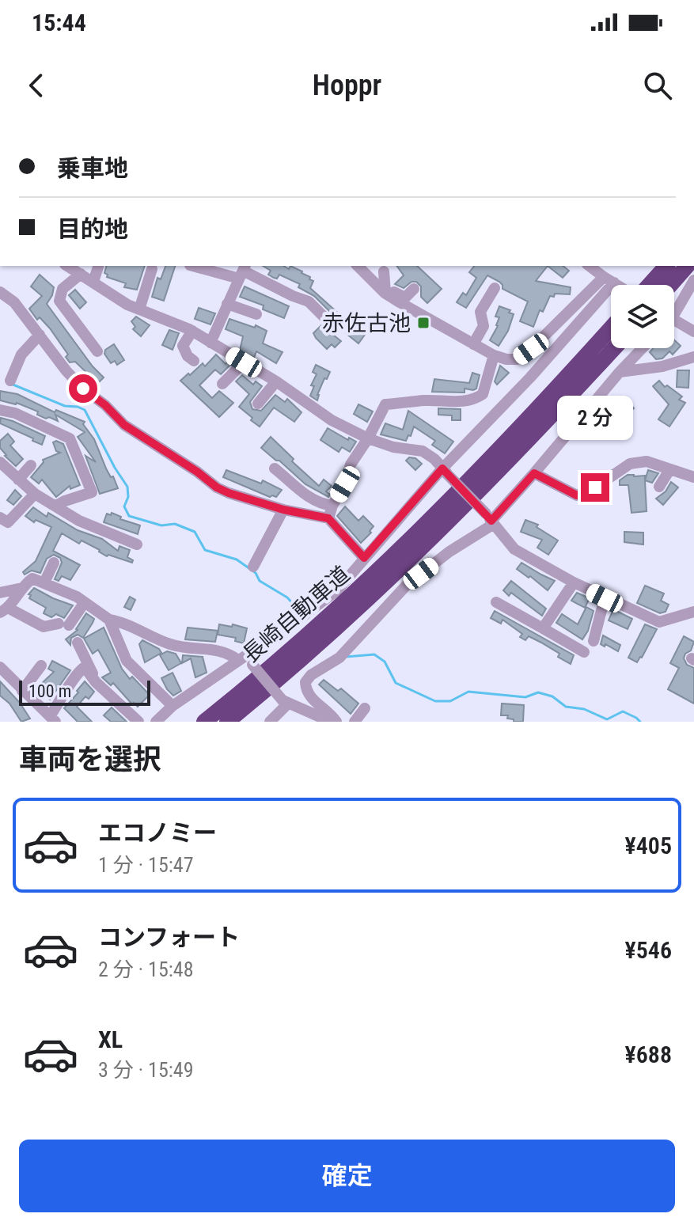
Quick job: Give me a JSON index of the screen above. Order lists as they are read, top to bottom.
{
  "streets": {
    "highway": ["長崎自動車道"]
  },
  "places": {
    "transit": ["赤佐古池"]
  },
  "scale_bar": "100 m",
  "page": {
    "status": "15:44",
    "header": "Hoppr",
    "banner": ["乗車地", "目的地"],
    "bubble": "2 分",
    "scale": "100 m",
    "heading": "車両を選択",
    "list": [
      {
        "name": "エコノミー",
        "note": "1 分 · 15:47",
        "value": "¥405"
      },
      {
        "name": "コンフォート",
        "note": "2 分 · 15:48",
        "value": "¥546"
      },
      {
        "name": "XL",
        "note": "3 分 · 15:49",
        "value": "¥688"
      }
    ],
    "buttons": "確定"
  }
}
